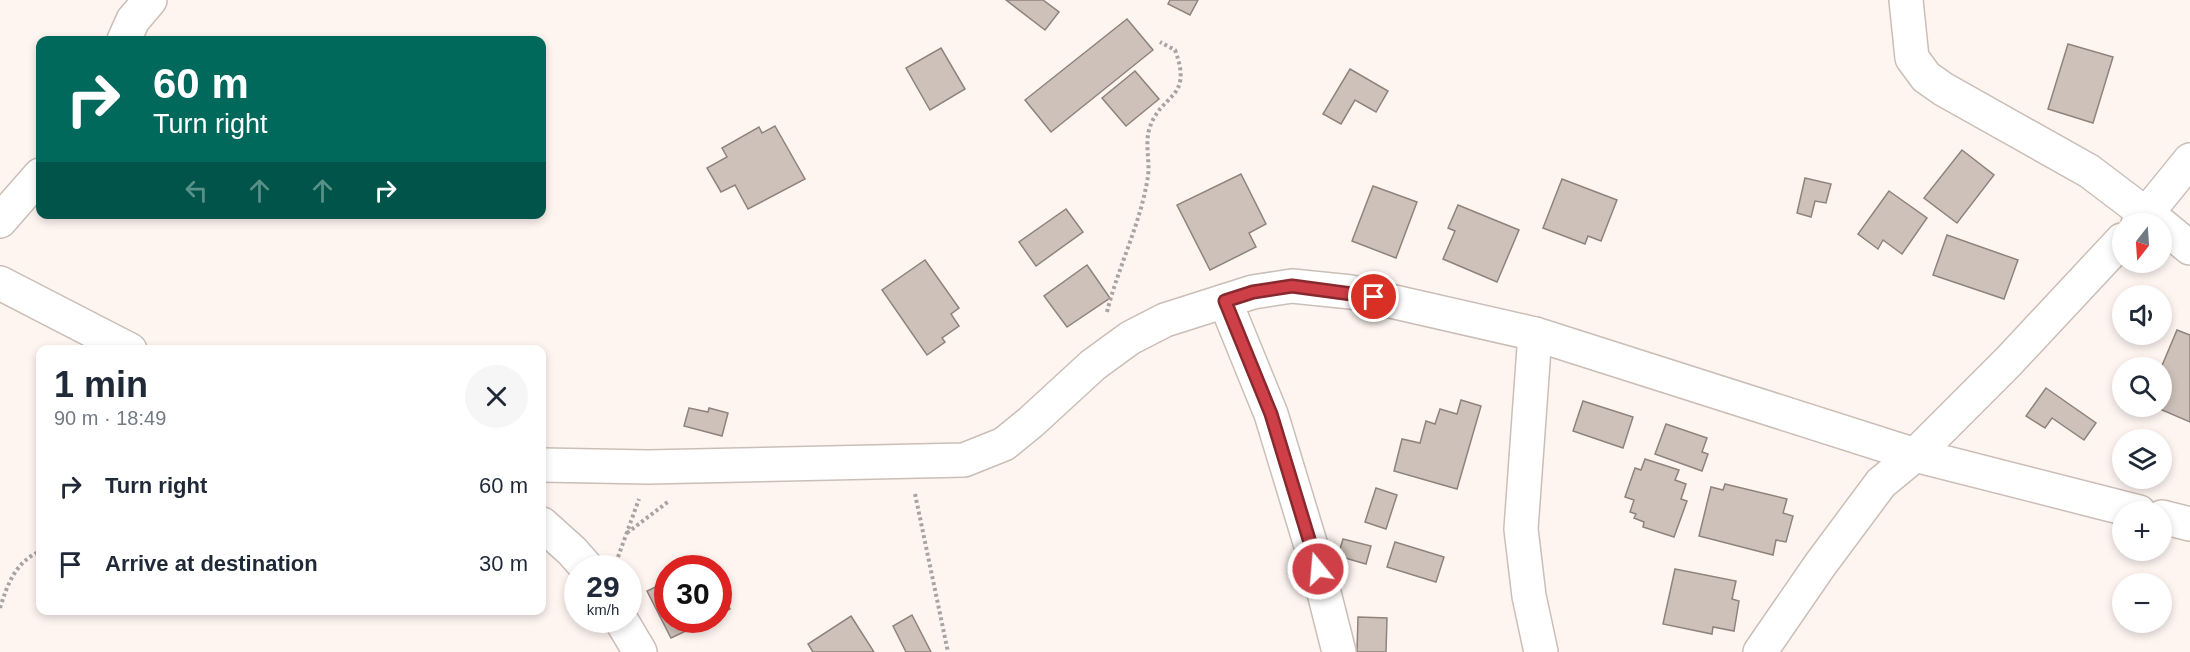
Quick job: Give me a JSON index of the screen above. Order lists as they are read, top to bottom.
{
  "north": "bottom",
  "page": {
    "turn": ["60 m", "Turn right"],
    "map_buttons": ["+", "−"],
    "heading": ["1 min", "90 m · 18:49"],
    "list": [
      {
        "name": "Turn right",
        "value": "60 m"
      },
      {
        "name": "Arrive at destination",
        "value": "30 m"
      }
    ],
    "speed": "29 km/h",
    "limit": "30"
  }
}
